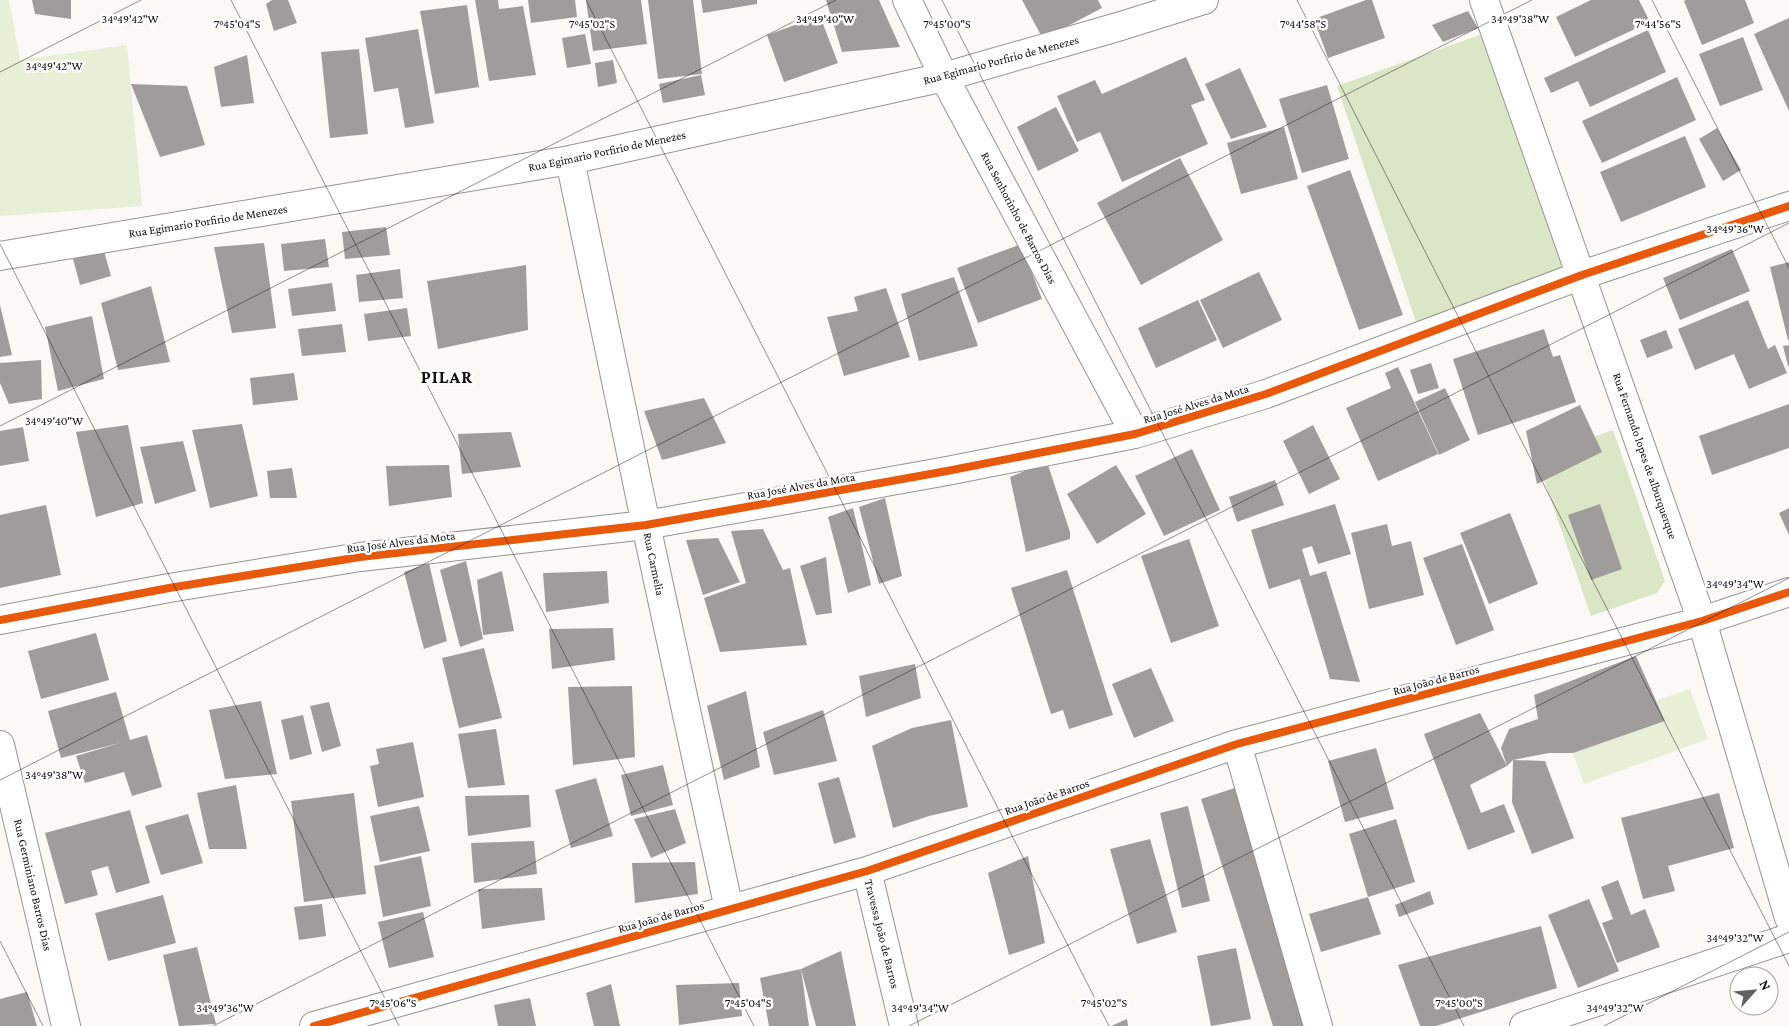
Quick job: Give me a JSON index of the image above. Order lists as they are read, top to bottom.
{
  "streets": {
    "street": [
      "Rua Egimario Porfirio de Menezes",
      "Rua Senhorinho de Barros Dias",
      "Rua José Alves da Mota",
      "Rua Fernando lopes de alburquerque",
      "Rua Carmelia",
      "Rua João de Barros",
      "Rua Germiniano Barros Dias",
      "Travessa João de Barros"
    ]
  },
  "crossings": [
    ["Rua Egimario Porfirio de Menezes", "Rua Senhorinho de Barros Dias"],
    ["Rua Egimario Porfirio de Menezes", "Rua Carmelia"],
    ["Rua Senhorinho de Barros Dias", "Rua José Alves da Mota"],
    ["Rua José Alves da Mota", "Rua Fernando lopes de alburquerque"],
    ["Rua José Alves da Mota", "Rua Carmelia"],
    ["Rua Fernando lopes de alburquerque", "Rua João de Barros"],
    ["Rua Carmelia", "Rua João de Barros"],
    ["Rua João de Barros", "Travessa João de Barros"]
  ],
  "districts": ["PILAR"],
  "north": "top right",
  "coordinates": [
    "34°49'42\"W",
    "34°49'40\"W",
    "34°49'38\"W",
    "7°45'04\"S",
    "7°45'02\"S",
    "7°45'00\"S",
    "7°44'58\"S",
    "7°44'56\"S",
    "34°49'36\"W",
    "34°49'34\"W",
    "34°49'32\"W",
    "7°45'06\"S"
  ]
}
